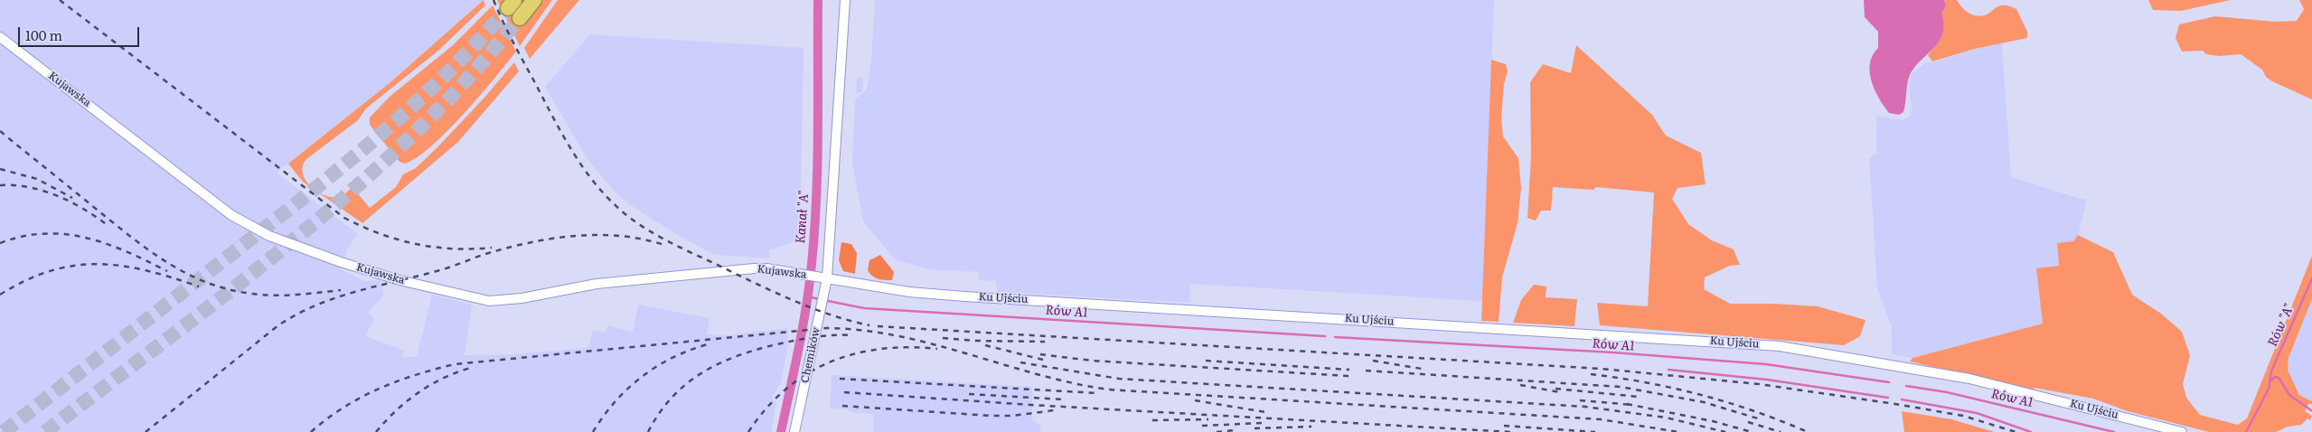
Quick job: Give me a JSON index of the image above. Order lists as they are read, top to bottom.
{
  "streets": {
    "street": ["Kujawska", "Ku Ujściu", "Chemików"]
  },
  "crossings": [
    ["Kujawska", "Ku Ujściu"],
    ["Kujawska", "Chemików"],
    ["Ku Ujściu", "Chemików"]
  ],
  "water": ["Kanał \"A\"", "Rów A1", "Rów \"A\""],
  "scale_bar": "100 m"
}
